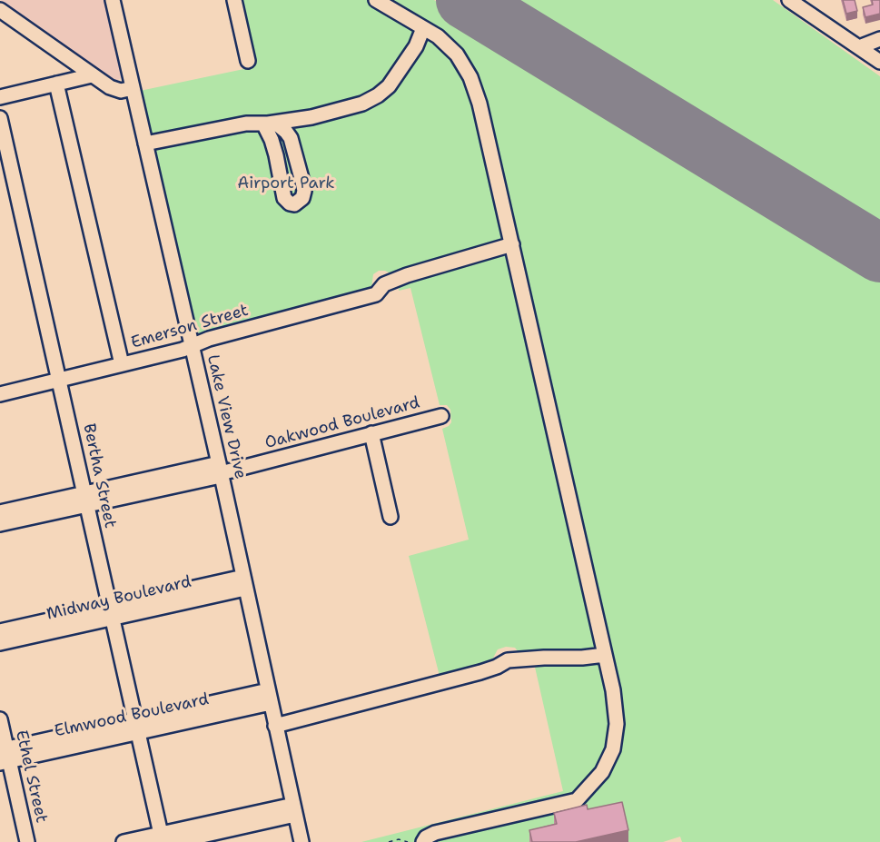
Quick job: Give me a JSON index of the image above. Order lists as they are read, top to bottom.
{
  "streets": {
    "street": [
      "Emerson Street",
      "Lake View Drive",
      "Oakwood Boulevard",
      "Bertha Street",
      "Midway Boulevard",
      "Elmwood Boulevard",
      "Ethel Street"
    ]
  },
  "crossings": [
    ["Emerson Street", "Lake View Drive"],
    ["Emerson Street", "Bertha Street"],
    ["Lake View Drive", "Oakwood Boulevard"],
    ["Lake View Drive", "Midway Boulevard"],
    ["Lake View Drive", "Elmwood Boulevard"],
    ["Oakwood Boulevard", "Bertha Street"],
    ["Bertha Street", "Midway Boulevard"],
    ["Bertha Street", "Elmwood Boulevard"],
    ["Elmwood Boulevard", "Ethel Street"]
  ],
  "parks": ["Airport Park"]
}
